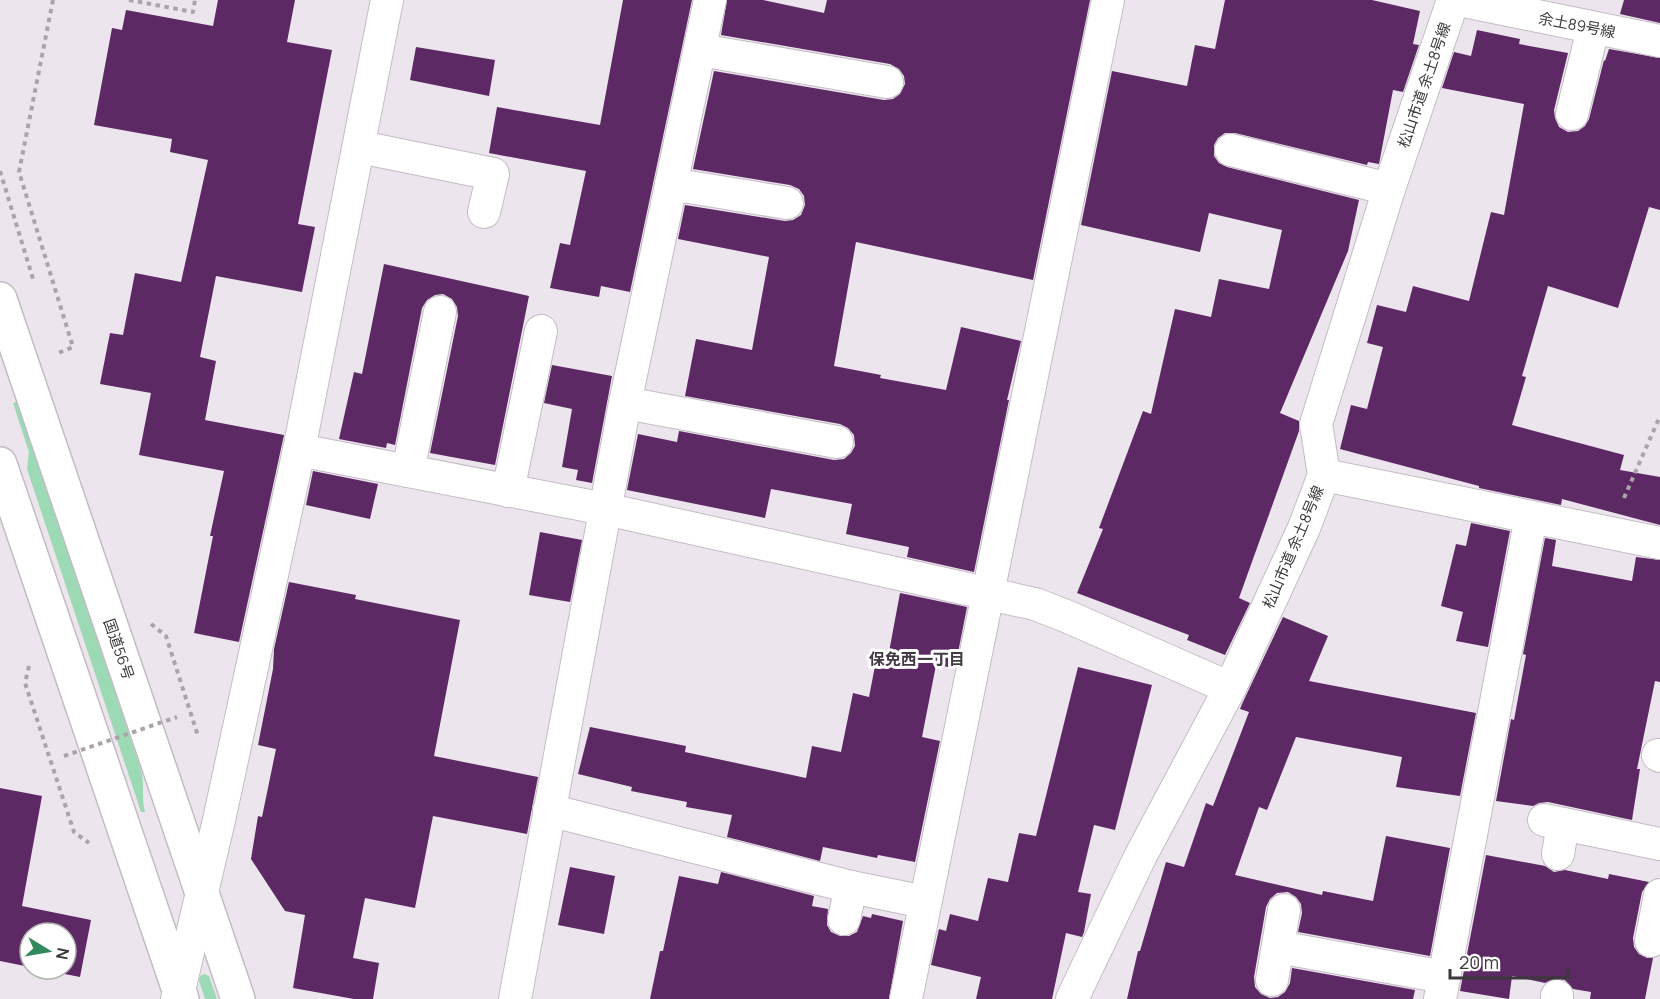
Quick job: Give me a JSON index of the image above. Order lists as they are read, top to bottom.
{
  "streets": {
    "highway": ["国道56号"],
    "street": ["余土89号線", "松山市道 余土8号線"]
  },
  "districts": ["保免西一丁目"],
  "scale_bar": "20 m",
  "north": "right"
}
